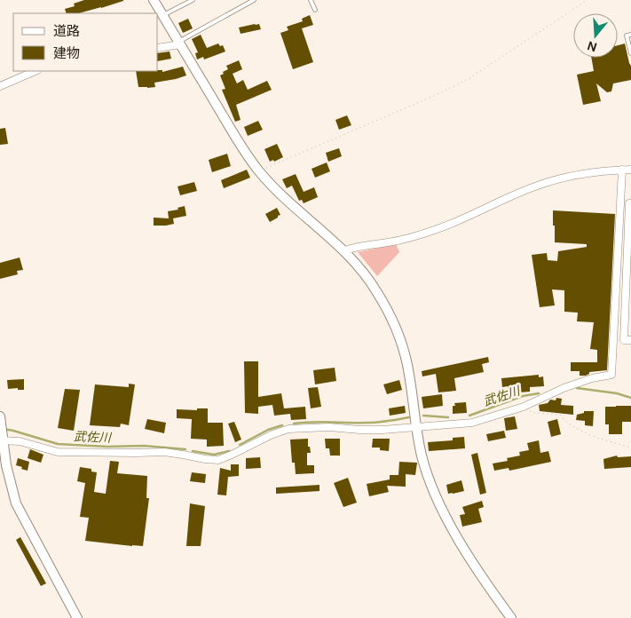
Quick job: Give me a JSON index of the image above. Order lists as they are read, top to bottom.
{
  "water": ["武佐川"],
  "legend": ["道路", "建物"],
  "north": "bottom"
}
